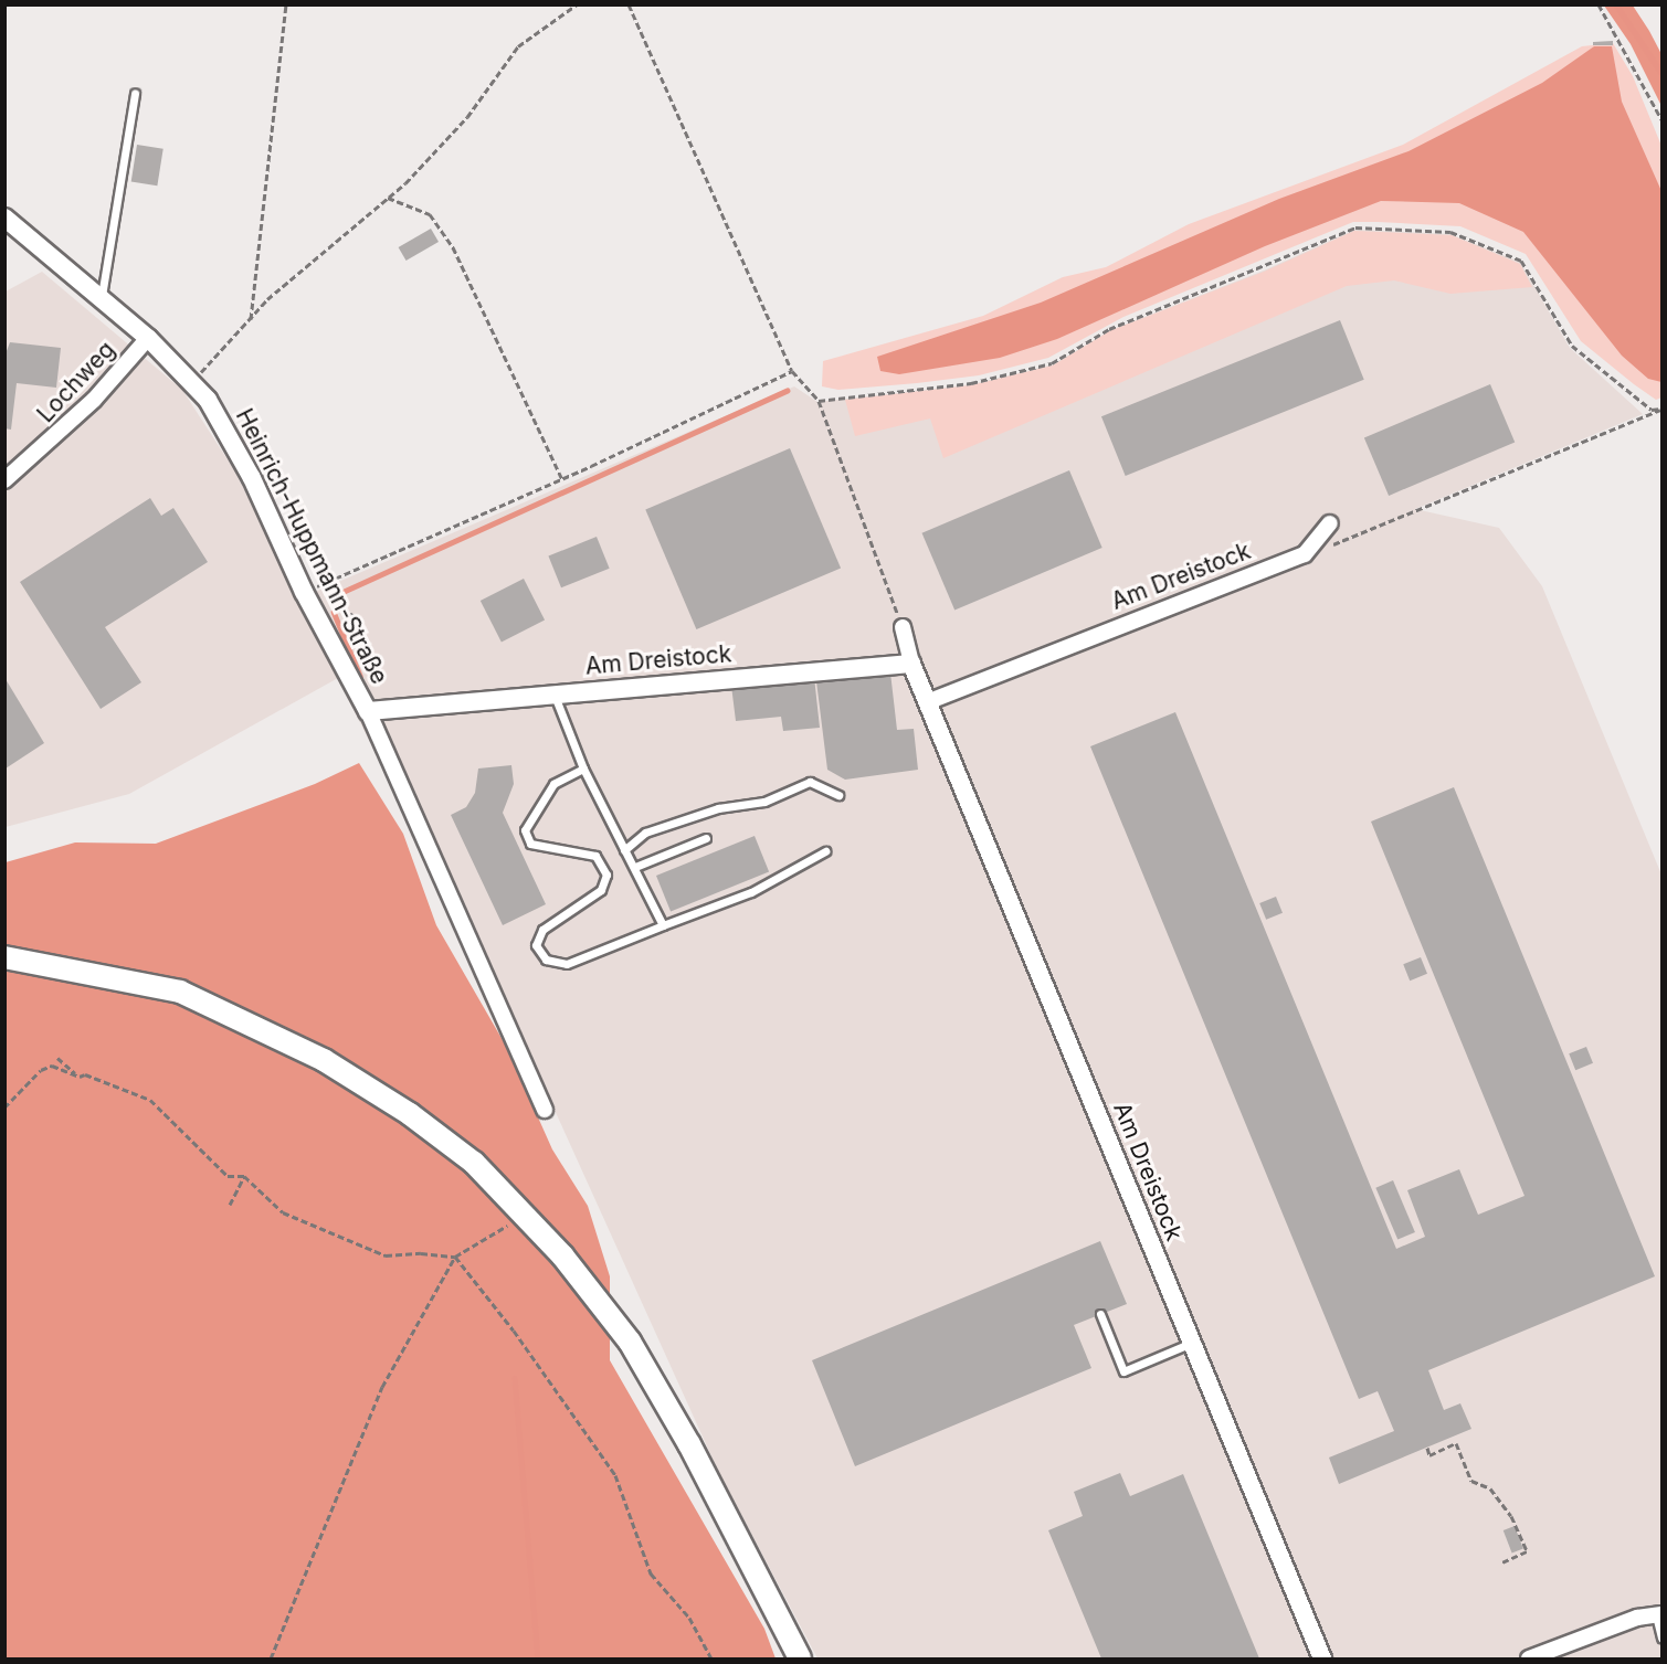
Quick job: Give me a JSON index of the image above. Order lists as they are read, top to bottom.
{
  "streets": {
    "street": ["Lochweg", "Heinrich-Huppmann-Straße", "Am Dreistock"]
  },
  "crossings": [
    ["Lochweg", "Heinrich-Huppmann-Straße"],
    ["Heinrich-Huppmann-Straße", "Am Dreistock"]
  ]
}
